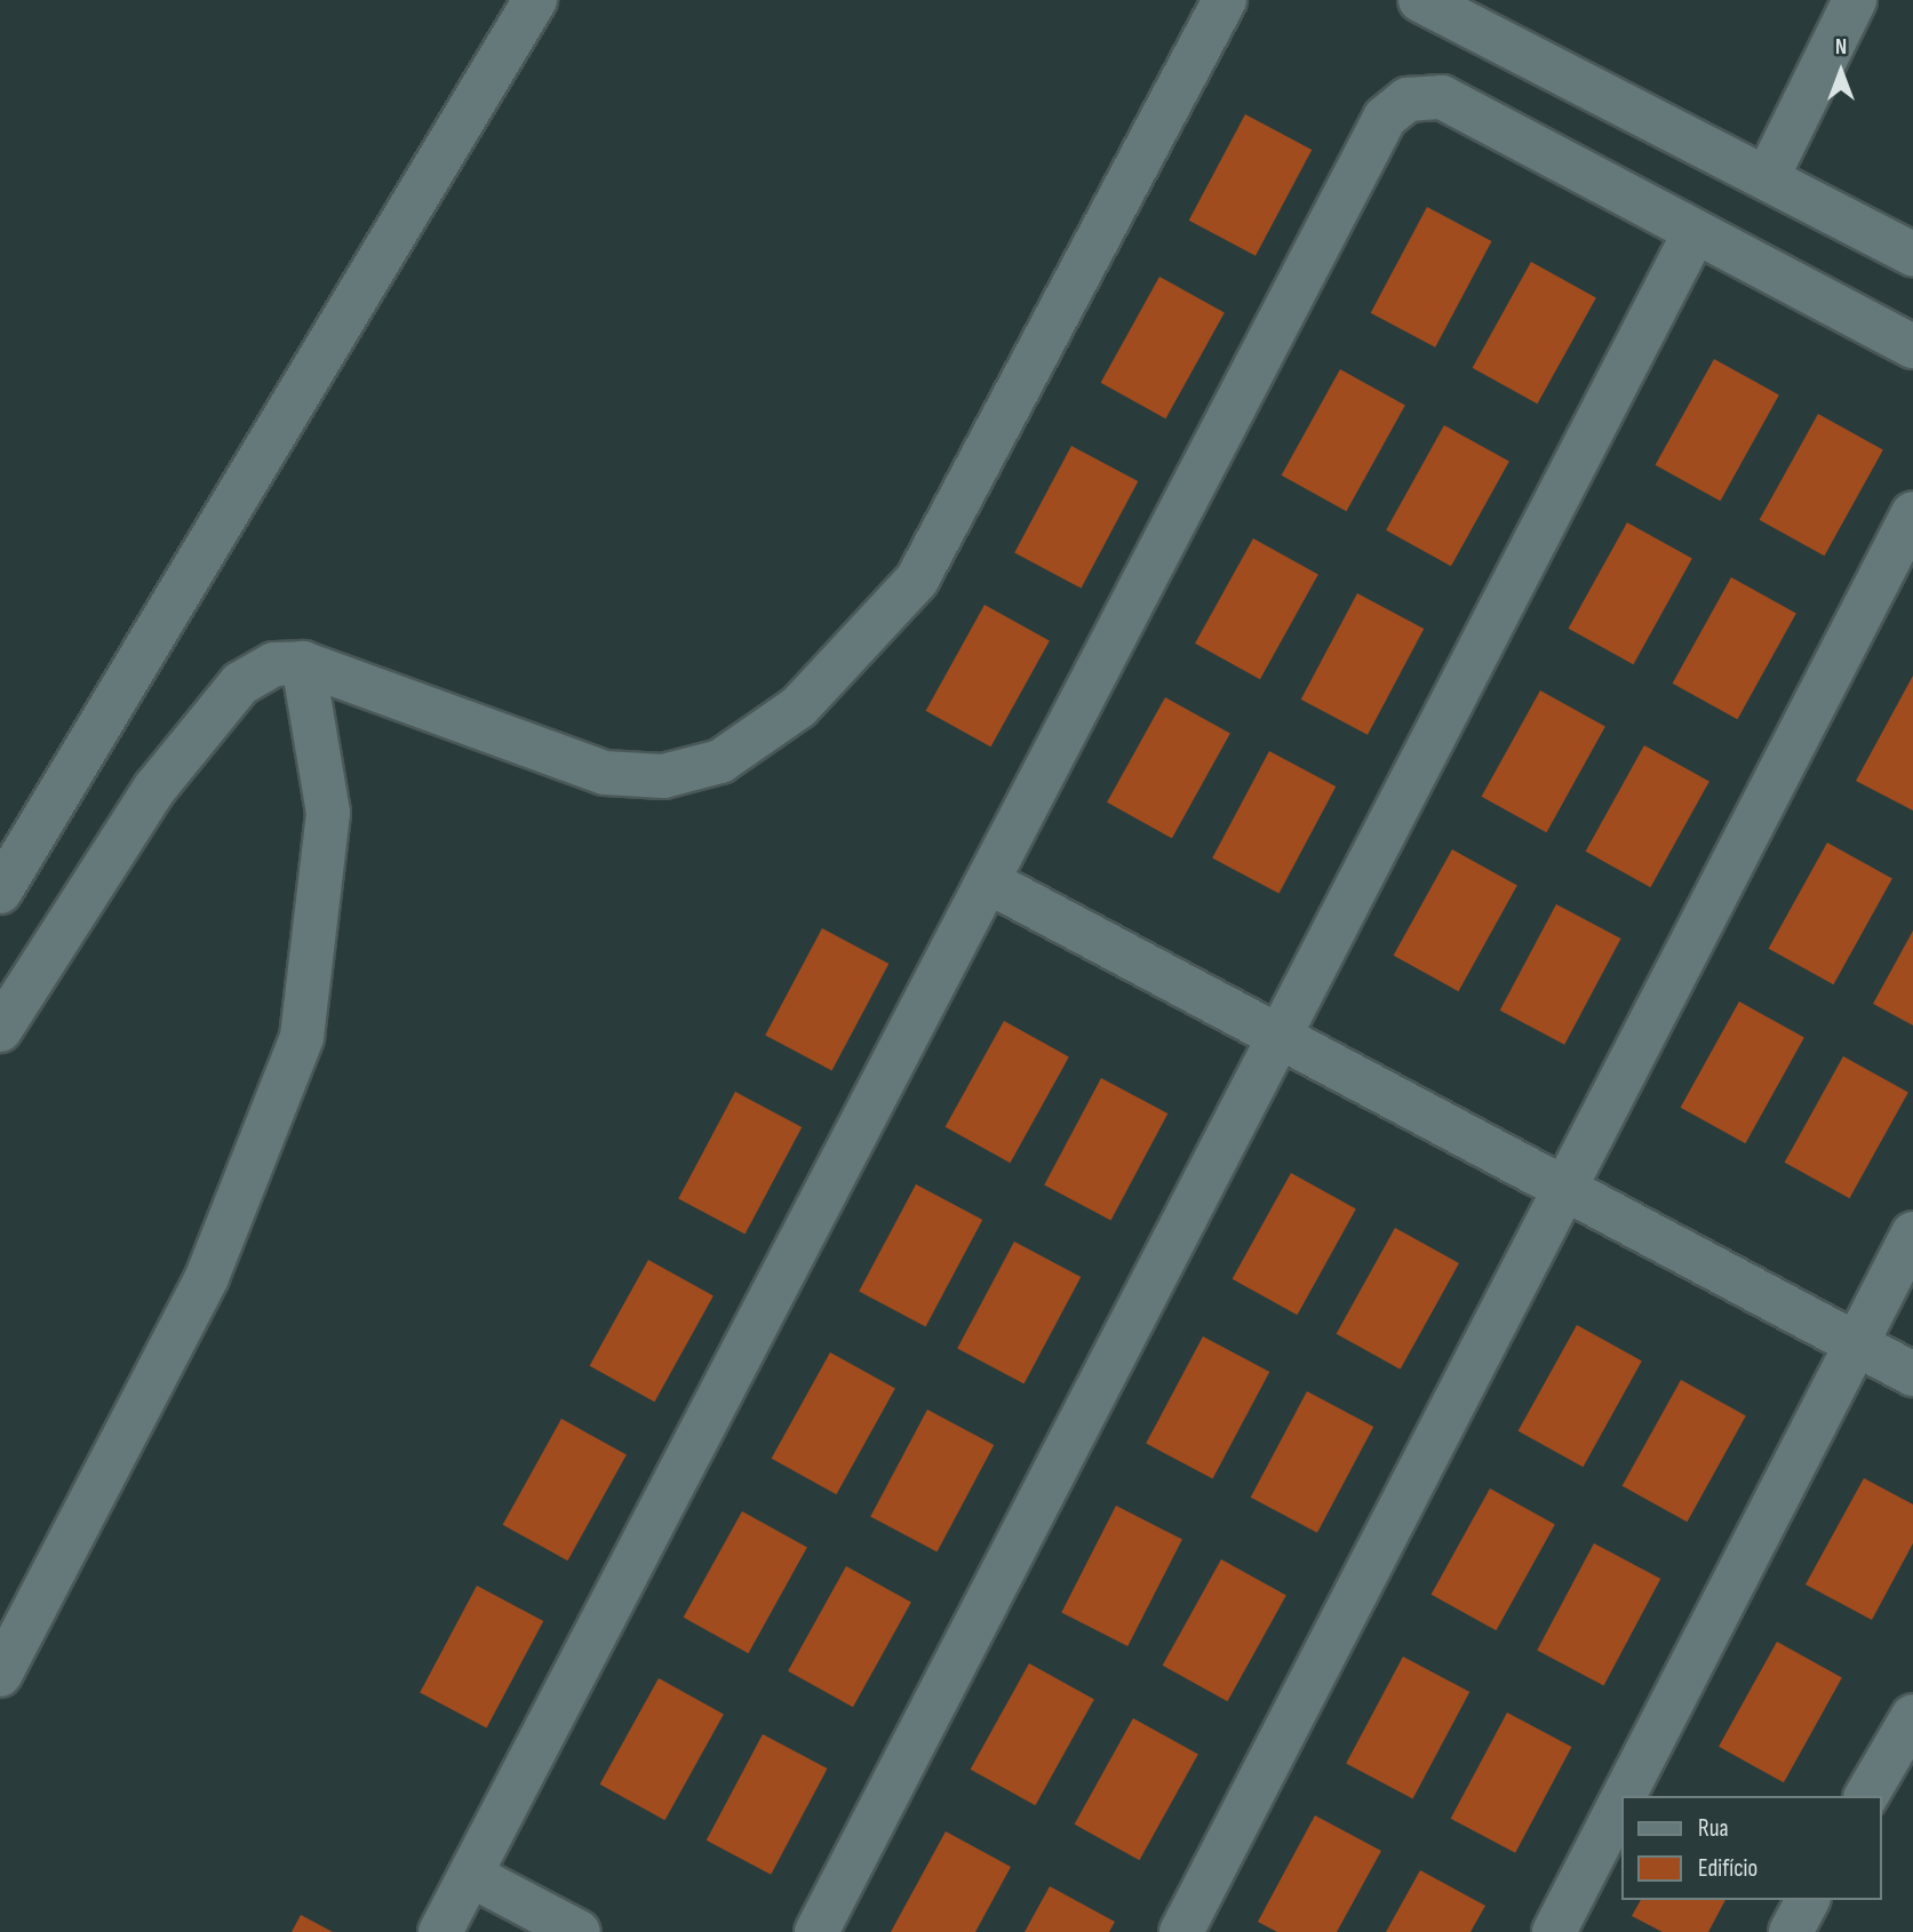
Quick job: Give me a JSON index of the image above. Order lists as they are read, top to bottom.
{
  "legend": ["Rua", "Edifício"],
  "north": "top"
}
